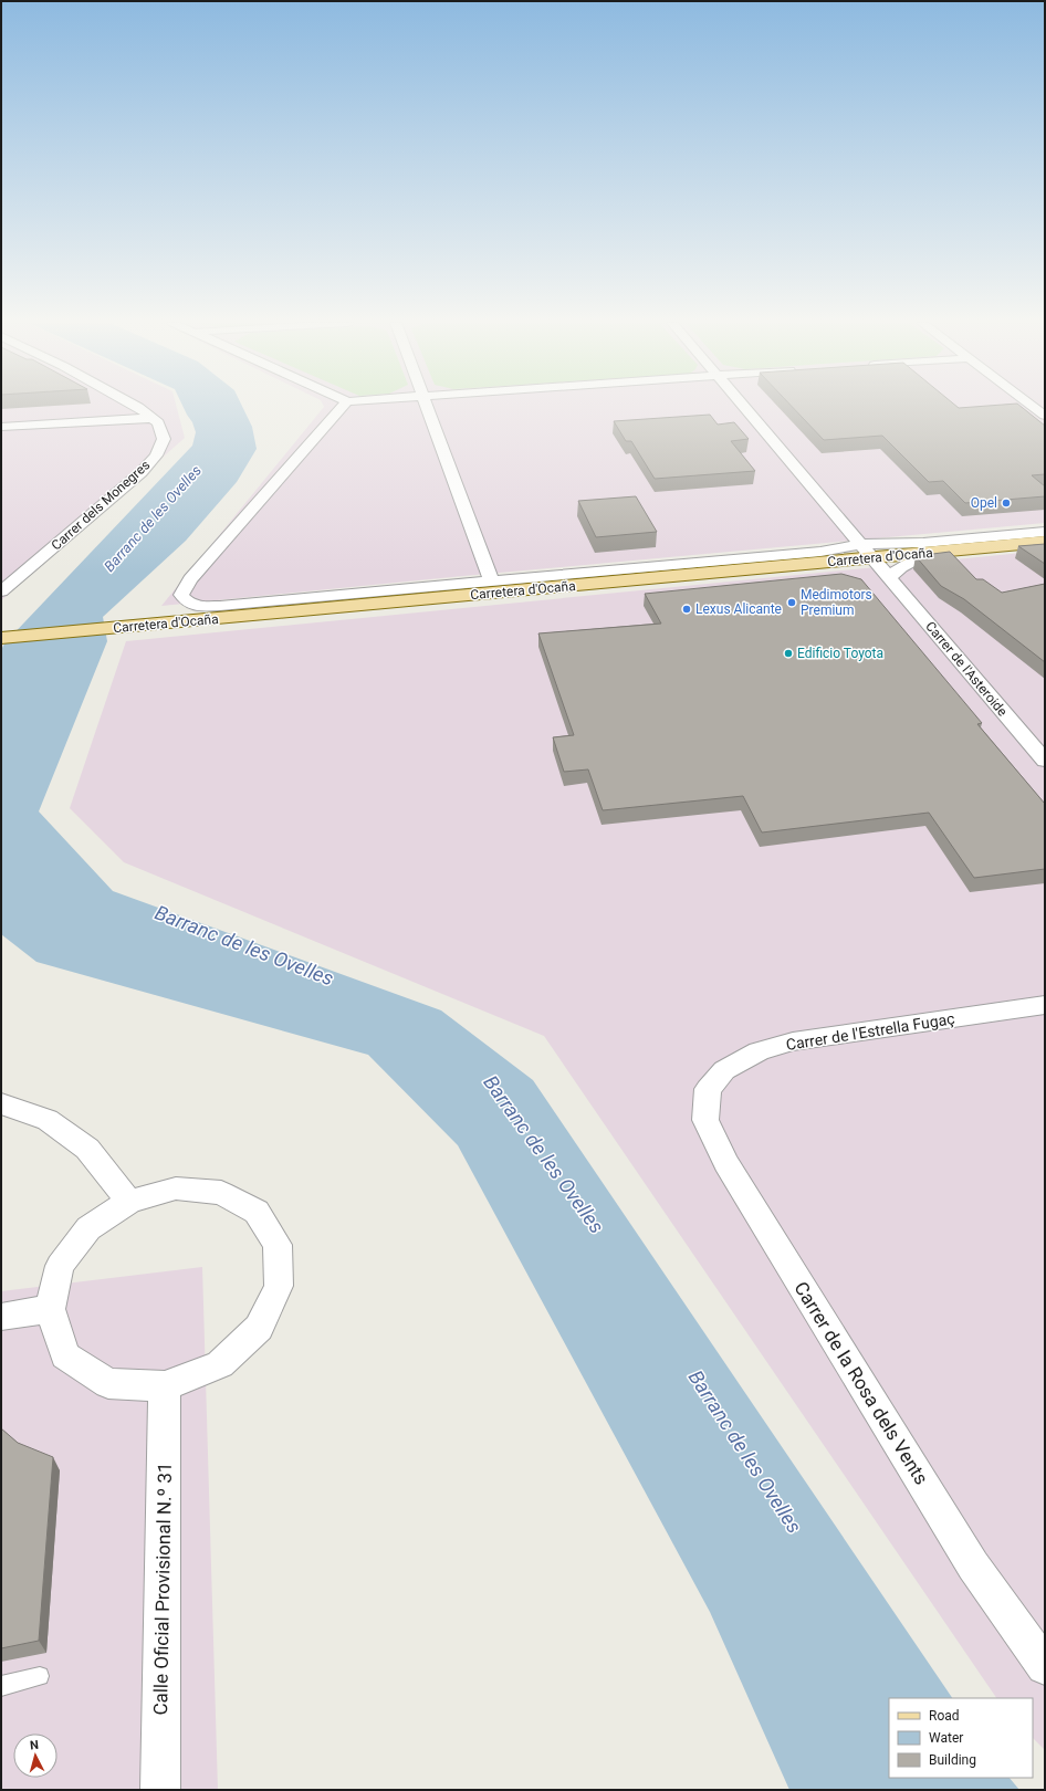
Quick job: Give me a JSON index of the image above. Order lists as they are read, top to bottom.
{
  "streets": {
    "main road": ["Carretera d'Ocaña"],
    "street": [
      "Carrer dels Monegres",
      "Carrer de l'Asteroide",
      "Carrer de l'Estrella Fugaç",
      "Carrer de la Rosa dels Vents",
      "Calle Oficial Provisional N.º 31"
    ]
  },
  "crossings": [
    ["Carretera d'Ocaña", "Carrer de l'Asteroide"],
    ["Carrer de l'Estrella Fugaç", "Carrer de la Rosa dels Vents"]
  ],
  "water": ["Barranc de les Ovelles"],
  "places": [
    "Opel",
    "Medimotors Premium",
    "Lexus Alicante",
    "Edificio Toyota"
  ],
  "legend": ["Road", "Water", "Building"],
  "north": "top"
}
